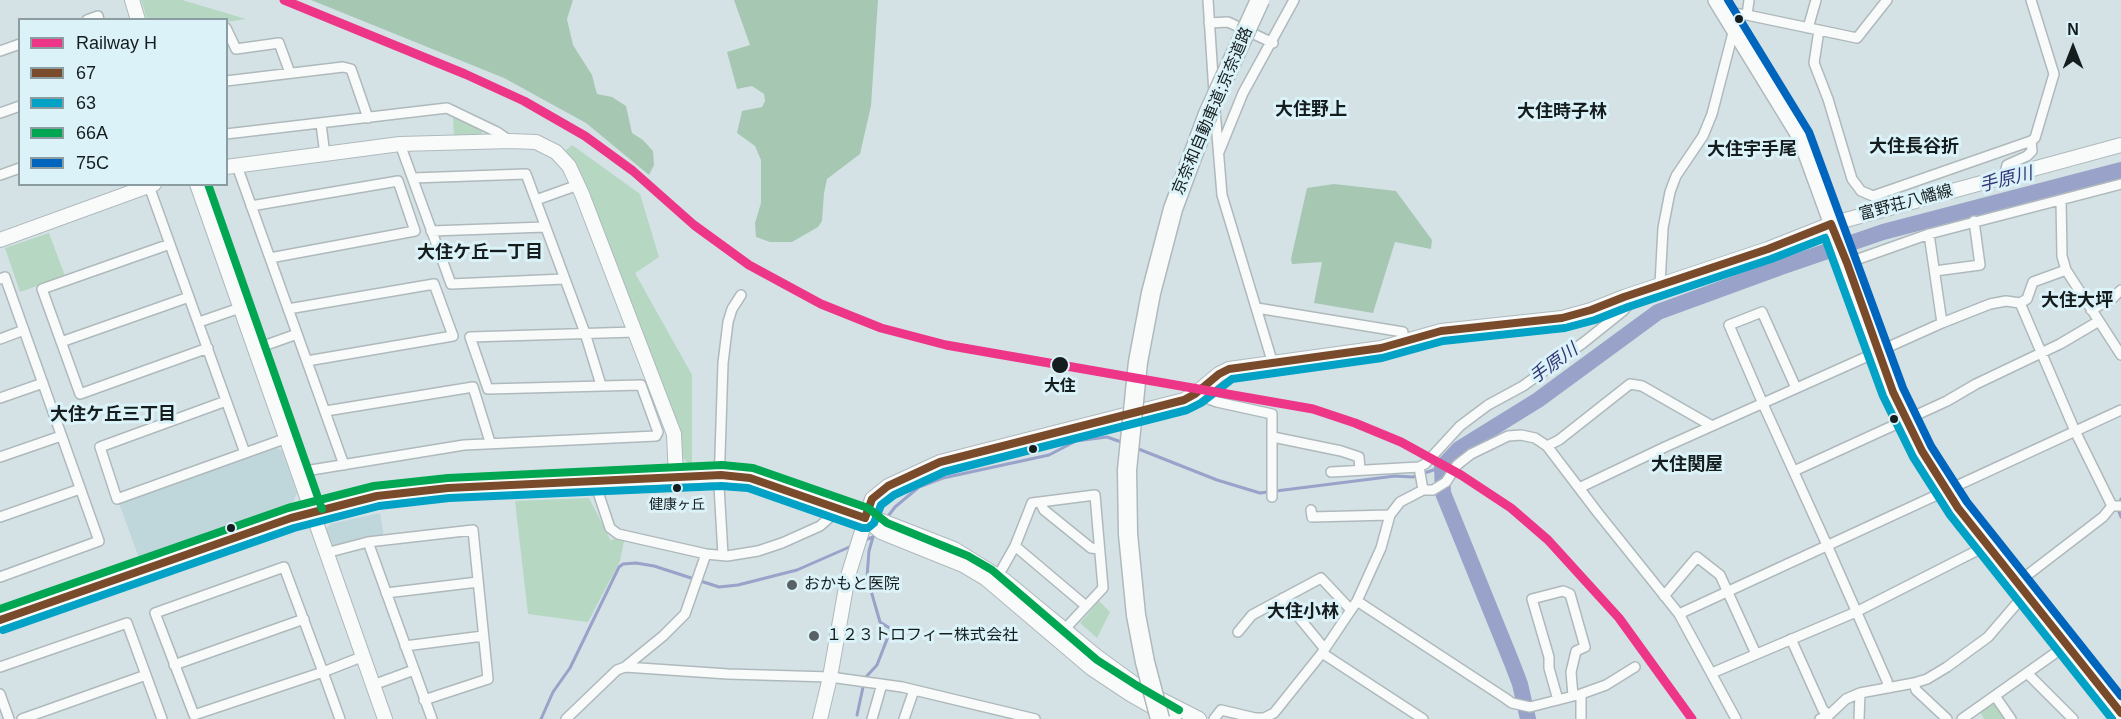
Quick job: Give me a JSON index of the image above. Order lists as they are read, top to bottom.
{
  "streets": {
    "highway": ["京奈和自動車道;京奈道路"],
    "street": ["富野荘八幡線"]
  },
  "districts": [
    "大住野上",
    "大住時子林",
    "大住長谷折",
    "大住宇手尾",
    "大住ケ丘一丁目",
    "大住大坪",
    "大住ケ丘三丁目",
    "大住関屋",
    "大住小林"
  ],
  "water": ["手原川"],
  "places": [
    "大住",
    "健康ヶ丘",
    "おかもと医院",
    "１２３トロフィー株式会社"
  ],
  "lines": [
    "rail line H",
    "transit line 75C",
    "transit line 66A",
    "transit line 67",
    "transit line 63"
  ],
  "legend": [
    "Railway H",
    "67",
    "63",
    "66A",
    "75C"
  ],
  "north": "top"
}
